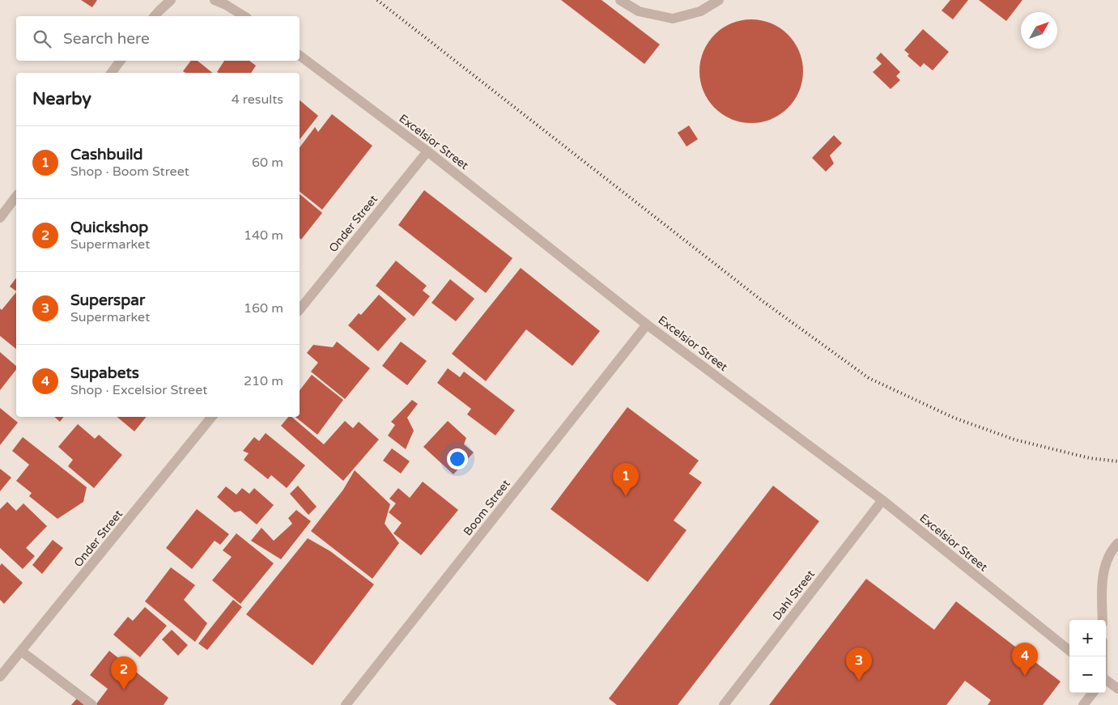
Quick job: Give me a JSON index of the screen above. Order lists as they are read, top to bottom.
{
  "streets": {
    "street": [
      "Excelsior Street",
      "Onder Street",
      "Boom Street",
      "Dahl Street"
    ]
  },
  "crossings": [
    ["Excelsior Street", "Onder Street"],
    ["Excelsior Street", "Boom Street"],
    ["Excelsior Street", "Dahl Street"]
  ],
  "north": "top right",
  "page": {
    "search": "Search here",
    "heading": ["Nearby", "4 results"],
    "list": [
      {
        "mark": "1",
        "name": "Cashbuild",
        "note": "Shop · Boom Street",
        "value": "60 m"
      },
      {
        "mark": "2",
        "name": "Quickshop",
        "note": "Supermarket",
        "value": "140 m"
      },
      {
        "mark": "3",
        "name": "Superspar",
        "note": "Supermarket",
        "value": "160 m"
      },
      {
        "mark": "4",
        "name": "Supabets",
        "note": "Shop · Excelsior Street",
        "value": "210 m"
      }
    ],
    "pins": [
      "1",
      "4",
      "3",
      "2"
    ],
    "map_buttons": ["+", "−"]
  }
}
